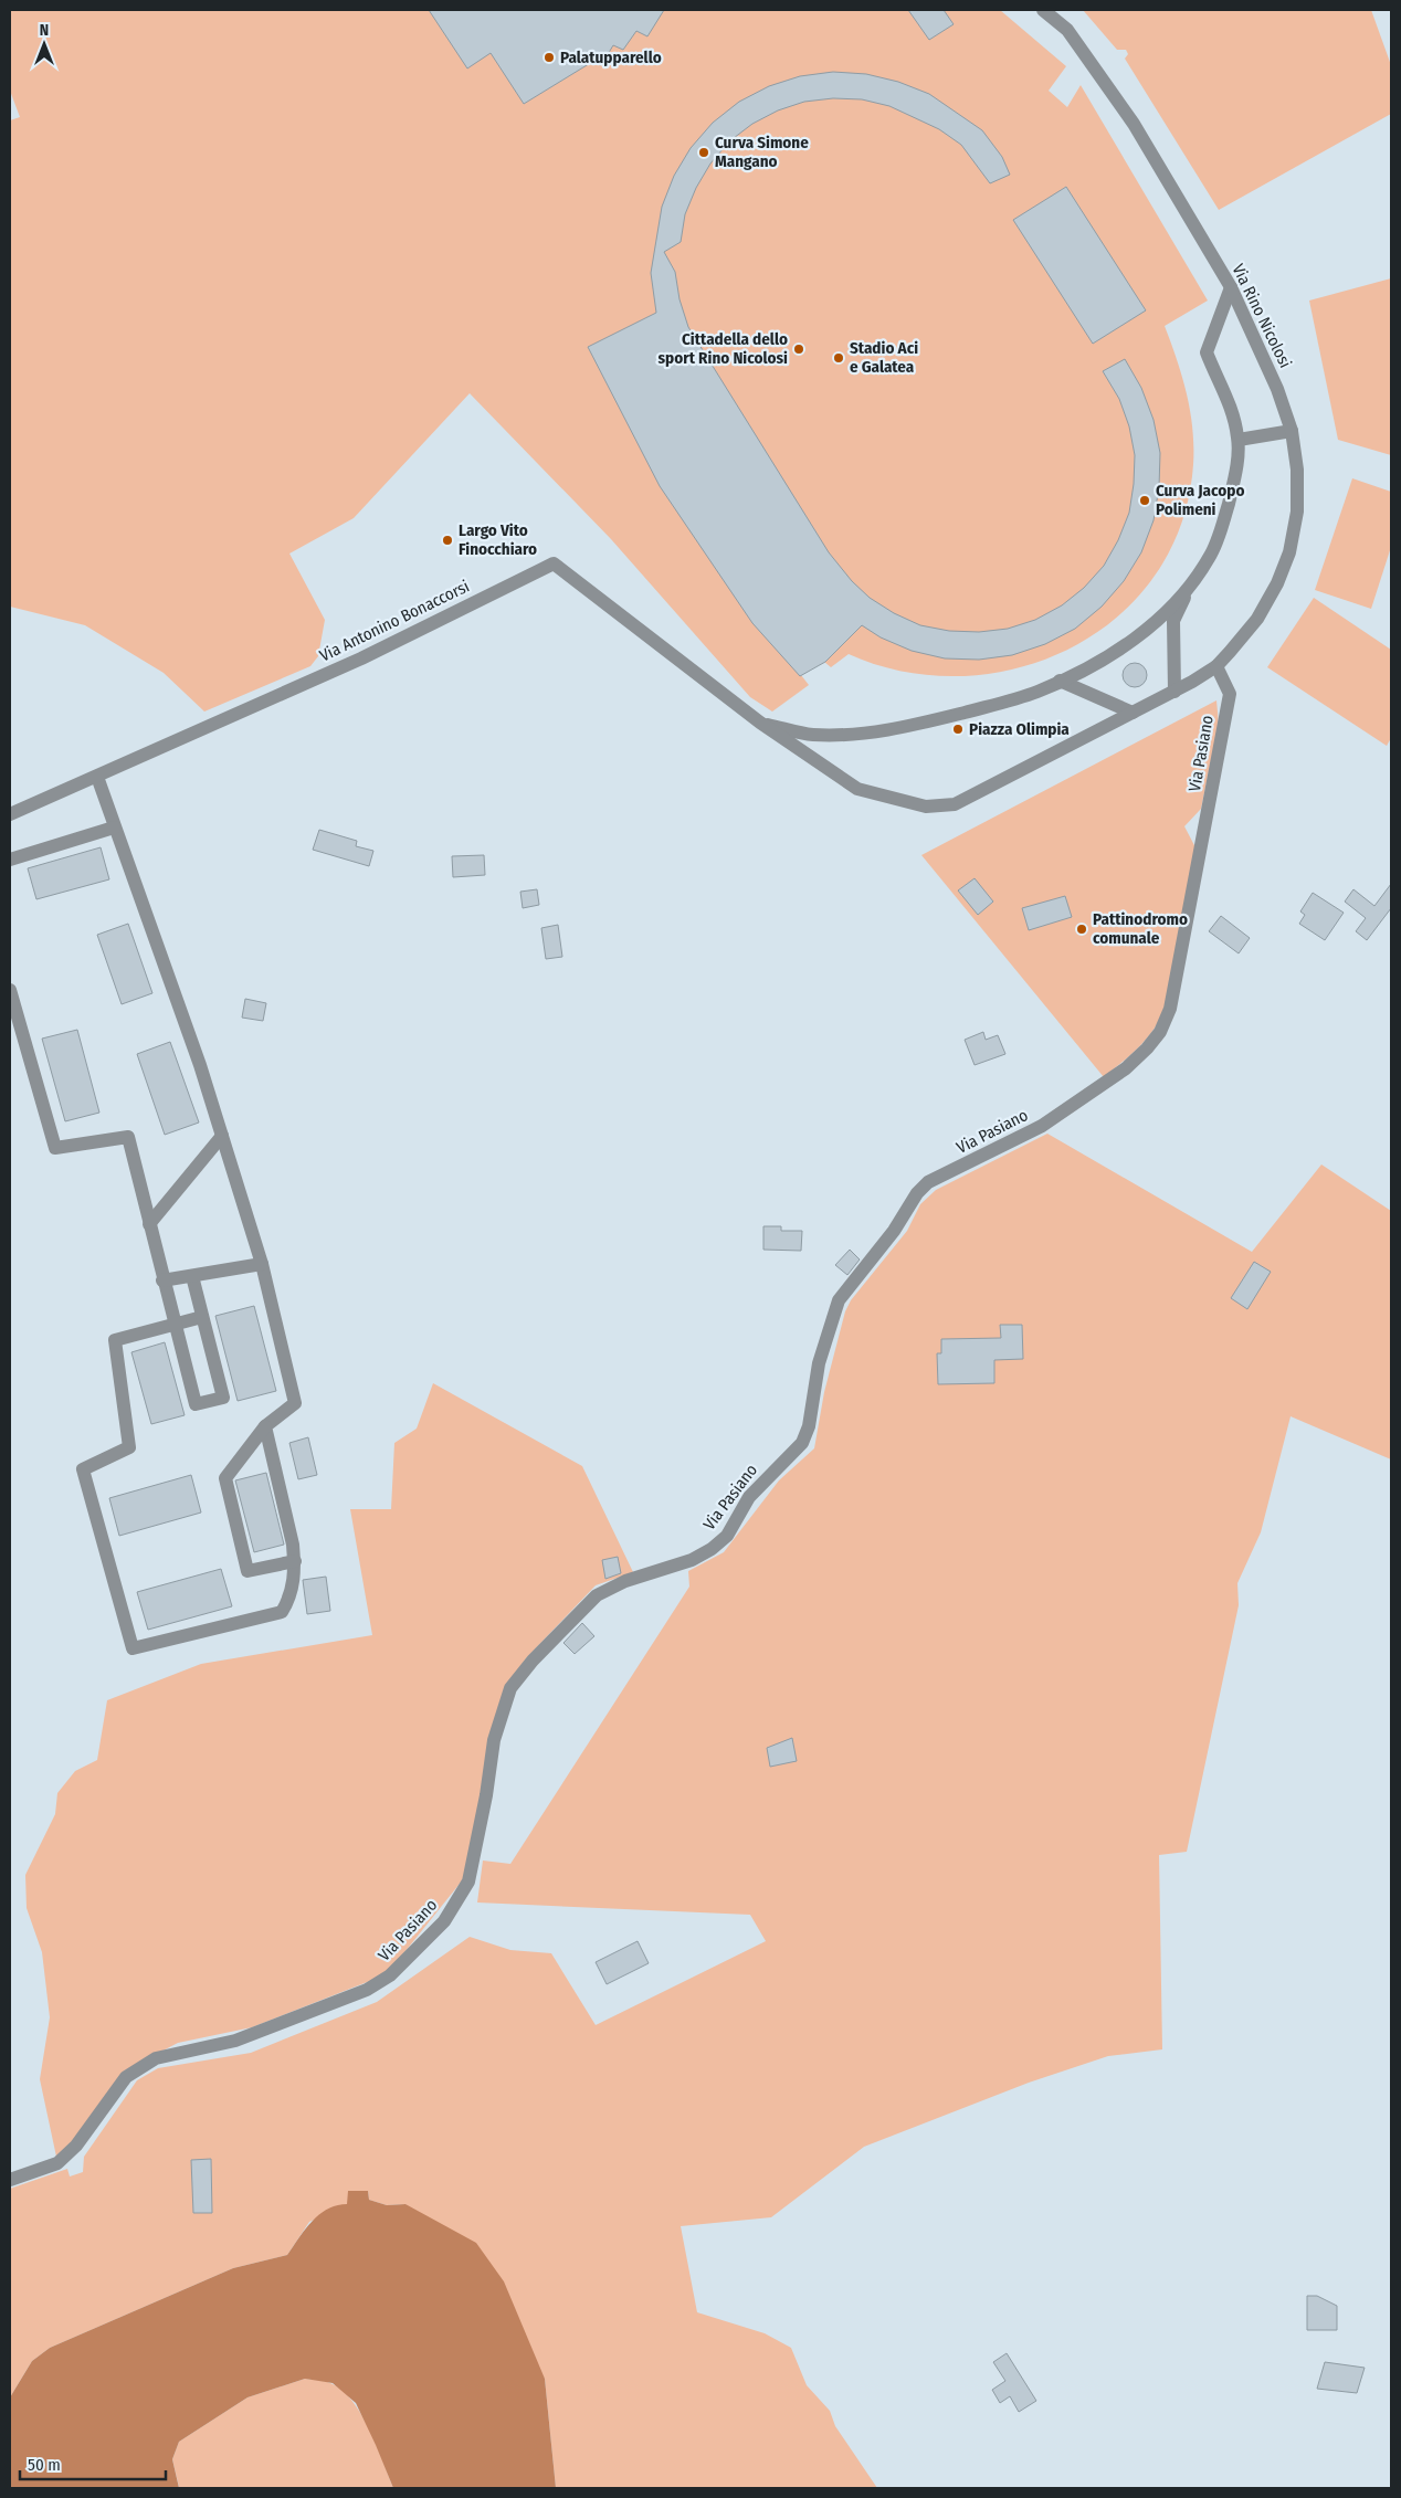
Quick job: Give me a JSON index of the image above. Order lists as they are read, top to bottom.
{
  "streets": {
    "street": ["Via Rino Nicolosi", "Via Antonino Bonaccorsi", "Via Pasiano"]
  },
  "crossings": [
    ["Via Rino Nicolosi", "Via Antonino Bonaccorsi"],
    ["Via Rino Nicolosi", "Via Pasiano"]
  ],
  "places": [
    "Palatupparello",
    "Curva Simone Mangano",
    "Cittadella dello sport Rino Nicolosi",
    "Stadio Aci e Galatea",
    "Curva Jacopo Polimeni",
    "Largo Vito Finocchiaro",
    "Piazza Olimpia",
    "Pattinodromo comunale"
  ],
  "scale_bar": "50 m",
  "north": "top"
}
